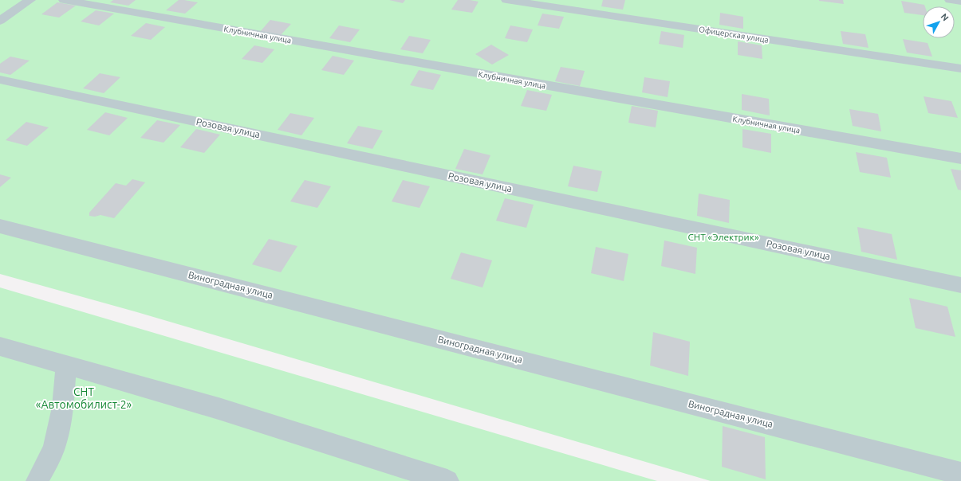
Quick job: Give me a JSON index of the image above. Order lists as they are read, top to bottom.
{
  "streets": {
    "street": [
      "Клубничная улица",
      "Офицерская улица",
      "Розовая улица",
      "Виноградная улица"
    ]
  },
  "parks": ["СНТ «Электрик»", "СНТ «Автомобилист-2»"],
  "north": "top right"
}
